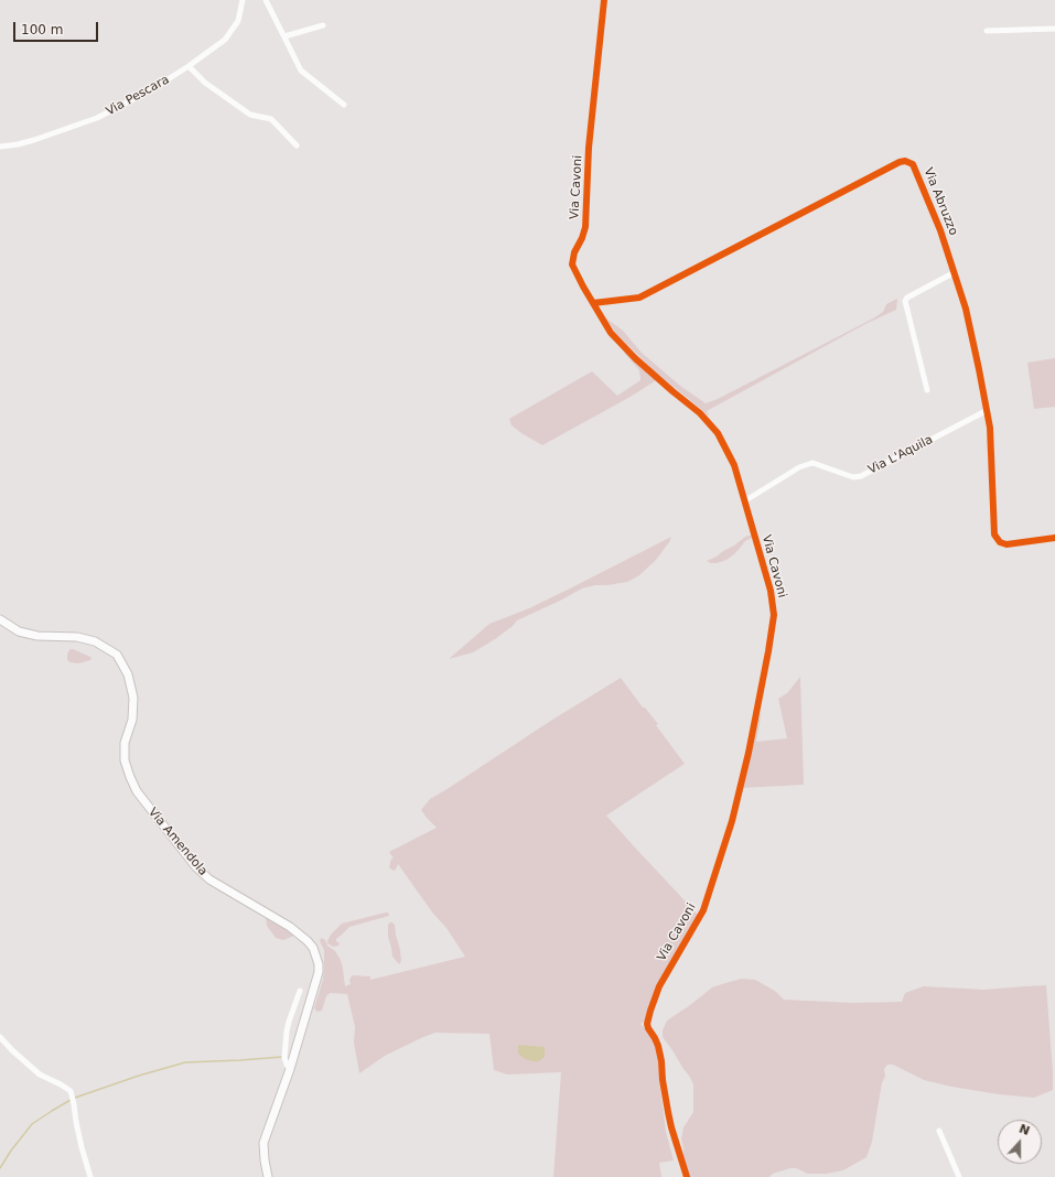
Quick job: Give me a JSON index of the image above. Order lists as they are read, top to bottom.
{
  "streets": {
    "main road": ["Via Amendola"],
    "street": [
      "Via Pescara",
      "Via Cavoni",
      "Via Abruzzo",
      "Via L'Aquila"
    ]
  },
  "crossings": [
    ["Via Cavoni", "Via Abruzzo"],
    ["Via Cavoni", "Via L'Aquila"],
    ["Via Abruzzo", "Via L'Aquila"]
  ],
  "scale_bar": "100 m",
  "north": "top"
}
